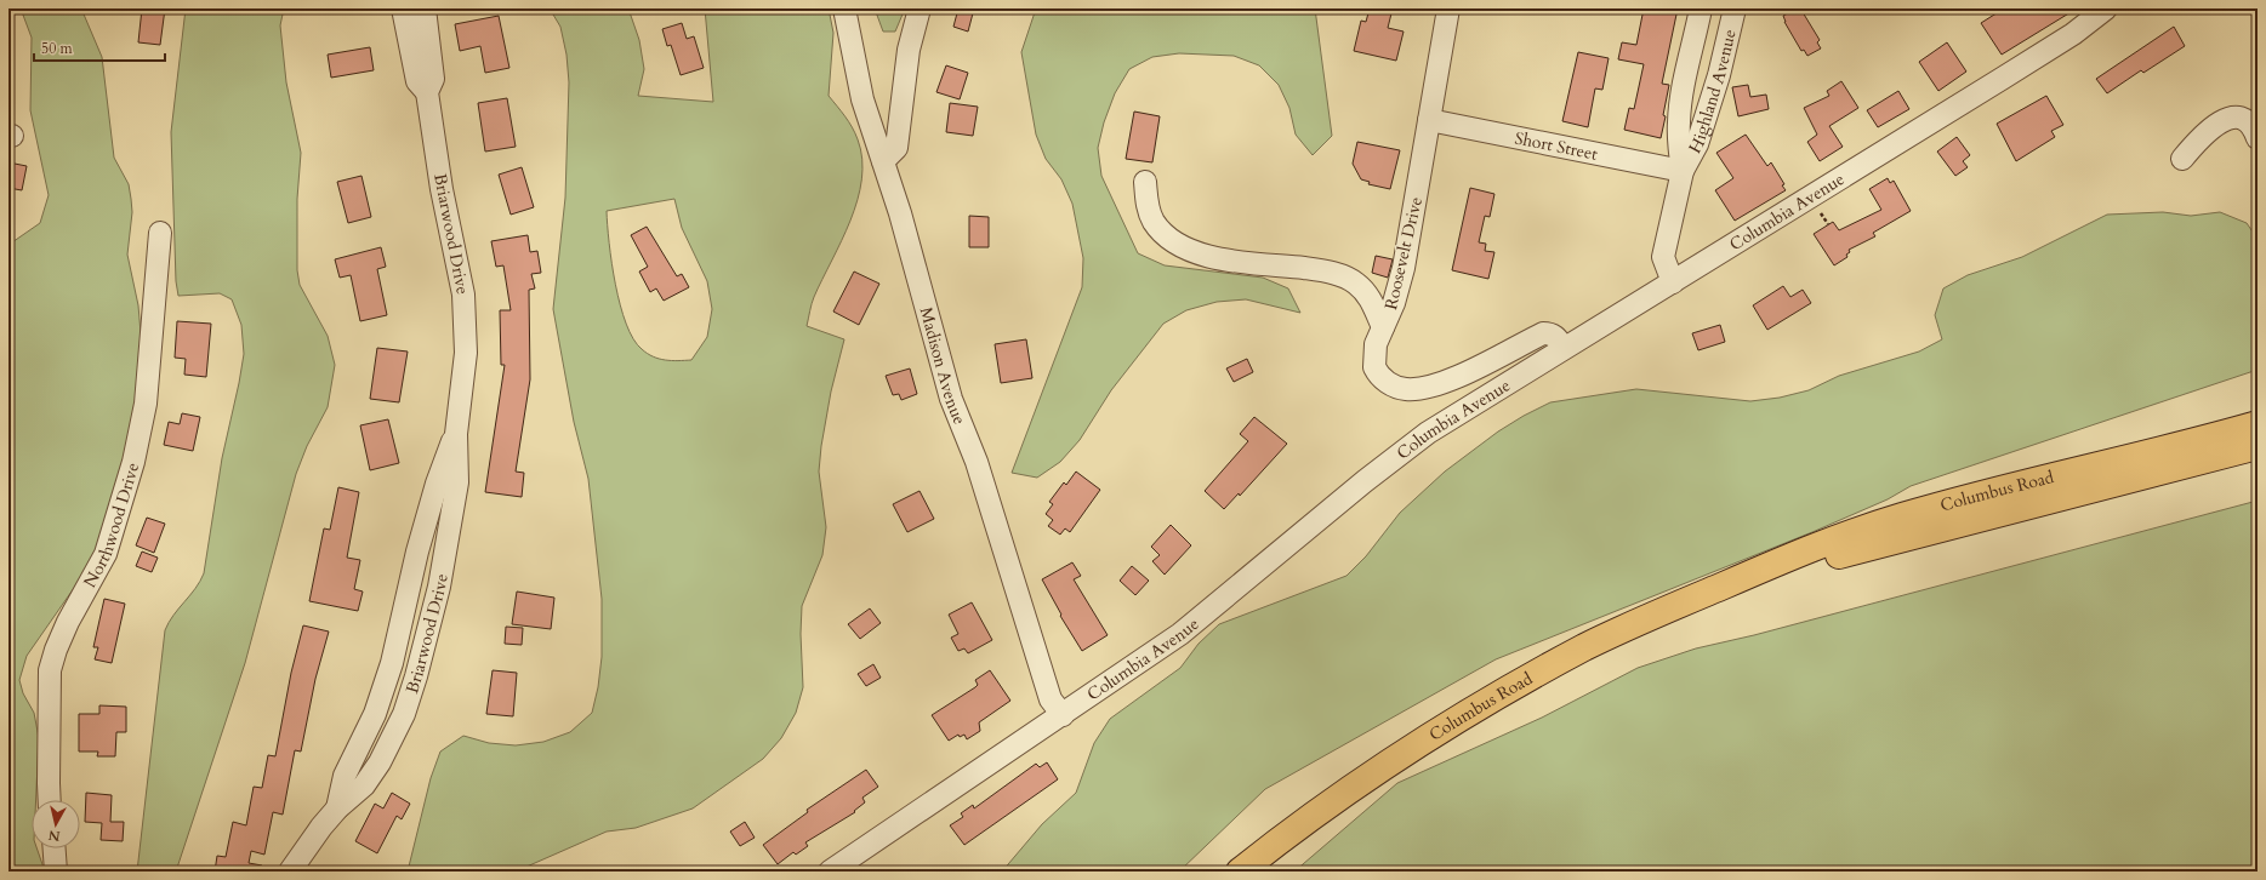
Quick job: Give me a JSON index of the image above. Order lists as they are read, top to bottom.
{
  "streets": {
    "main road": ["Columbus Road"],
    "street": [
      "Highland Avenue",
      "Short Street",
      "Columbia Avenue",
      "Briarwood Drive",
      "Roosevelt Drive",
      "Madison Avenue",
      "Northwood Drive"
    ]
  },
  "crossings": [
    ["Highland Avenue", "Short Street"],
    ["Highland Avenue", "Columbia Avenue"],
    ["Short Street", "Roosevelt Drive"],
    ["Columbia Avenue", "Roosevelt Drive"],
    ["Columbia Avenue", "Madison Avenue"]
  ],
  "scale_bar": "50 m",
  "north": "bottom"
}
